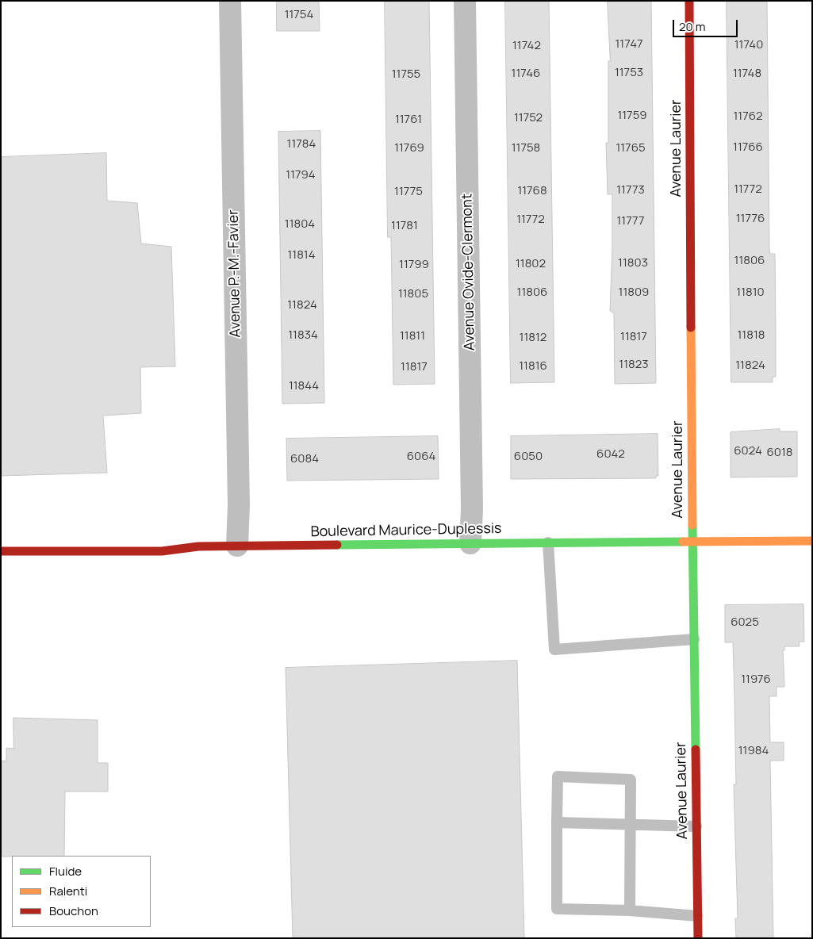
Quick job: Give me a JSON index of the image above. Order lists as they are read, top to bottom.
{
  "streets": {
    "street": [
      "Avenue Laurier",
      "Avenue Ovide-Clermont",
      "Avenue P.-M.-Favier",
      "Boulevard Maurice-Duplessis"
    ]
  },
  "crossings": [
    ["Avenue Laurier", "Boulevard Maurice-Duplessis"],
    ["Avenue Ovide-Clermont", "Boulevard Maurice-Duplessis"],
    ["Avenue P.-M.-Favier", "Boulevard Maurice-Duplessis"]
  ],
  "house_numbers": [
    "11754",
    "11747",
    "11740",
    "11742",
    "11753",
    "11746",
    "11748",
    "11755",
    "11759",
    "11762",
    "11752",
    "11761",
    "11784",
    "11766",
    "11769",
    "11758",
    "11765",
    "11794",
    "11772",
    "11773",
    "11768",
    "11775",
    "11776",
    "11772",
    "11777",
    "11804",
    "11781",
    "11814",
    "11806",
    "11803",
    "11802",
    "11799",
    "11806",
    "11809",
    "11810",
    "11805",
    "11824",
    "11834",
    "11818",
    "11811",
    "11817",
    "11812",
    "11823",
    "11824",
    "11816",
    "11817",
    "11844",
    "6024",
    "6018",
    "6042",
    "6064",
    "6050",
    "6084",
    "6025",
    "11976",
    "11984"
  ],
  "legend": ["Fluide", "Ralenti", "Bouchon"],
  "scale_bar": "20 m"
}
